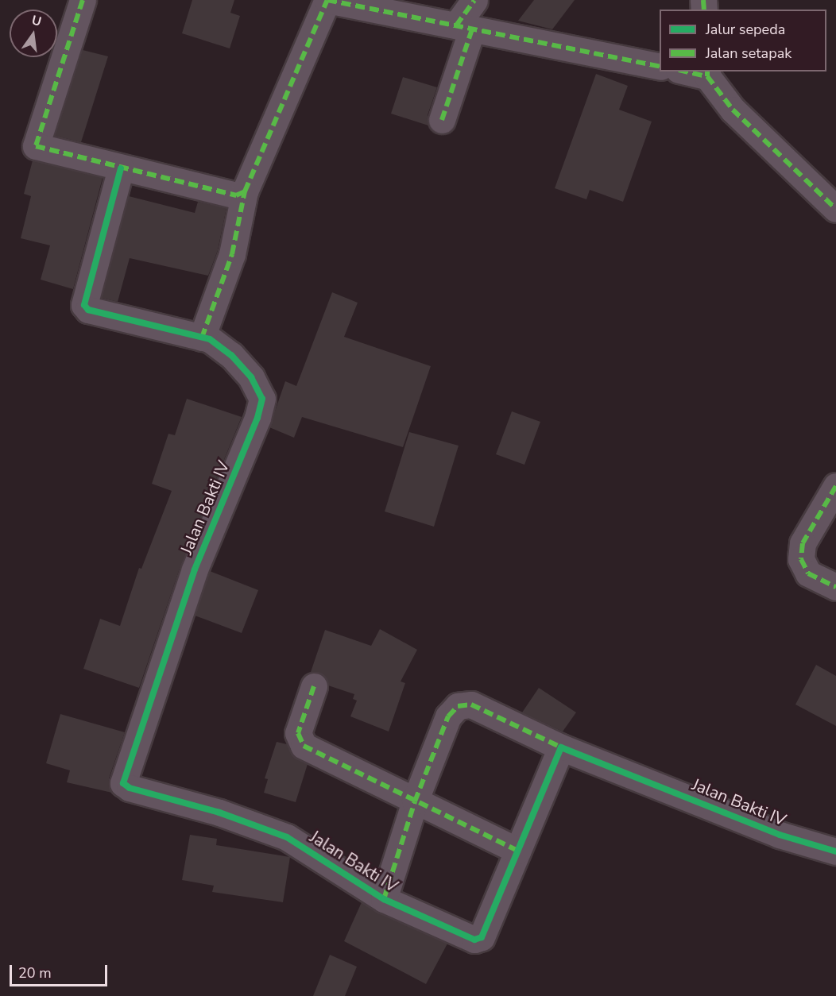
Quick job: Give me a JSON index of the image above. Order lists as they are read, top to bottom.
{
  "streets": {
    "street": ["Jalan Bakti IV"]
  },
  "legend": ["Jalur sepeda", "Jalan setapak"],
  "scale_bar": "20 m",
  "north": "top"
}
